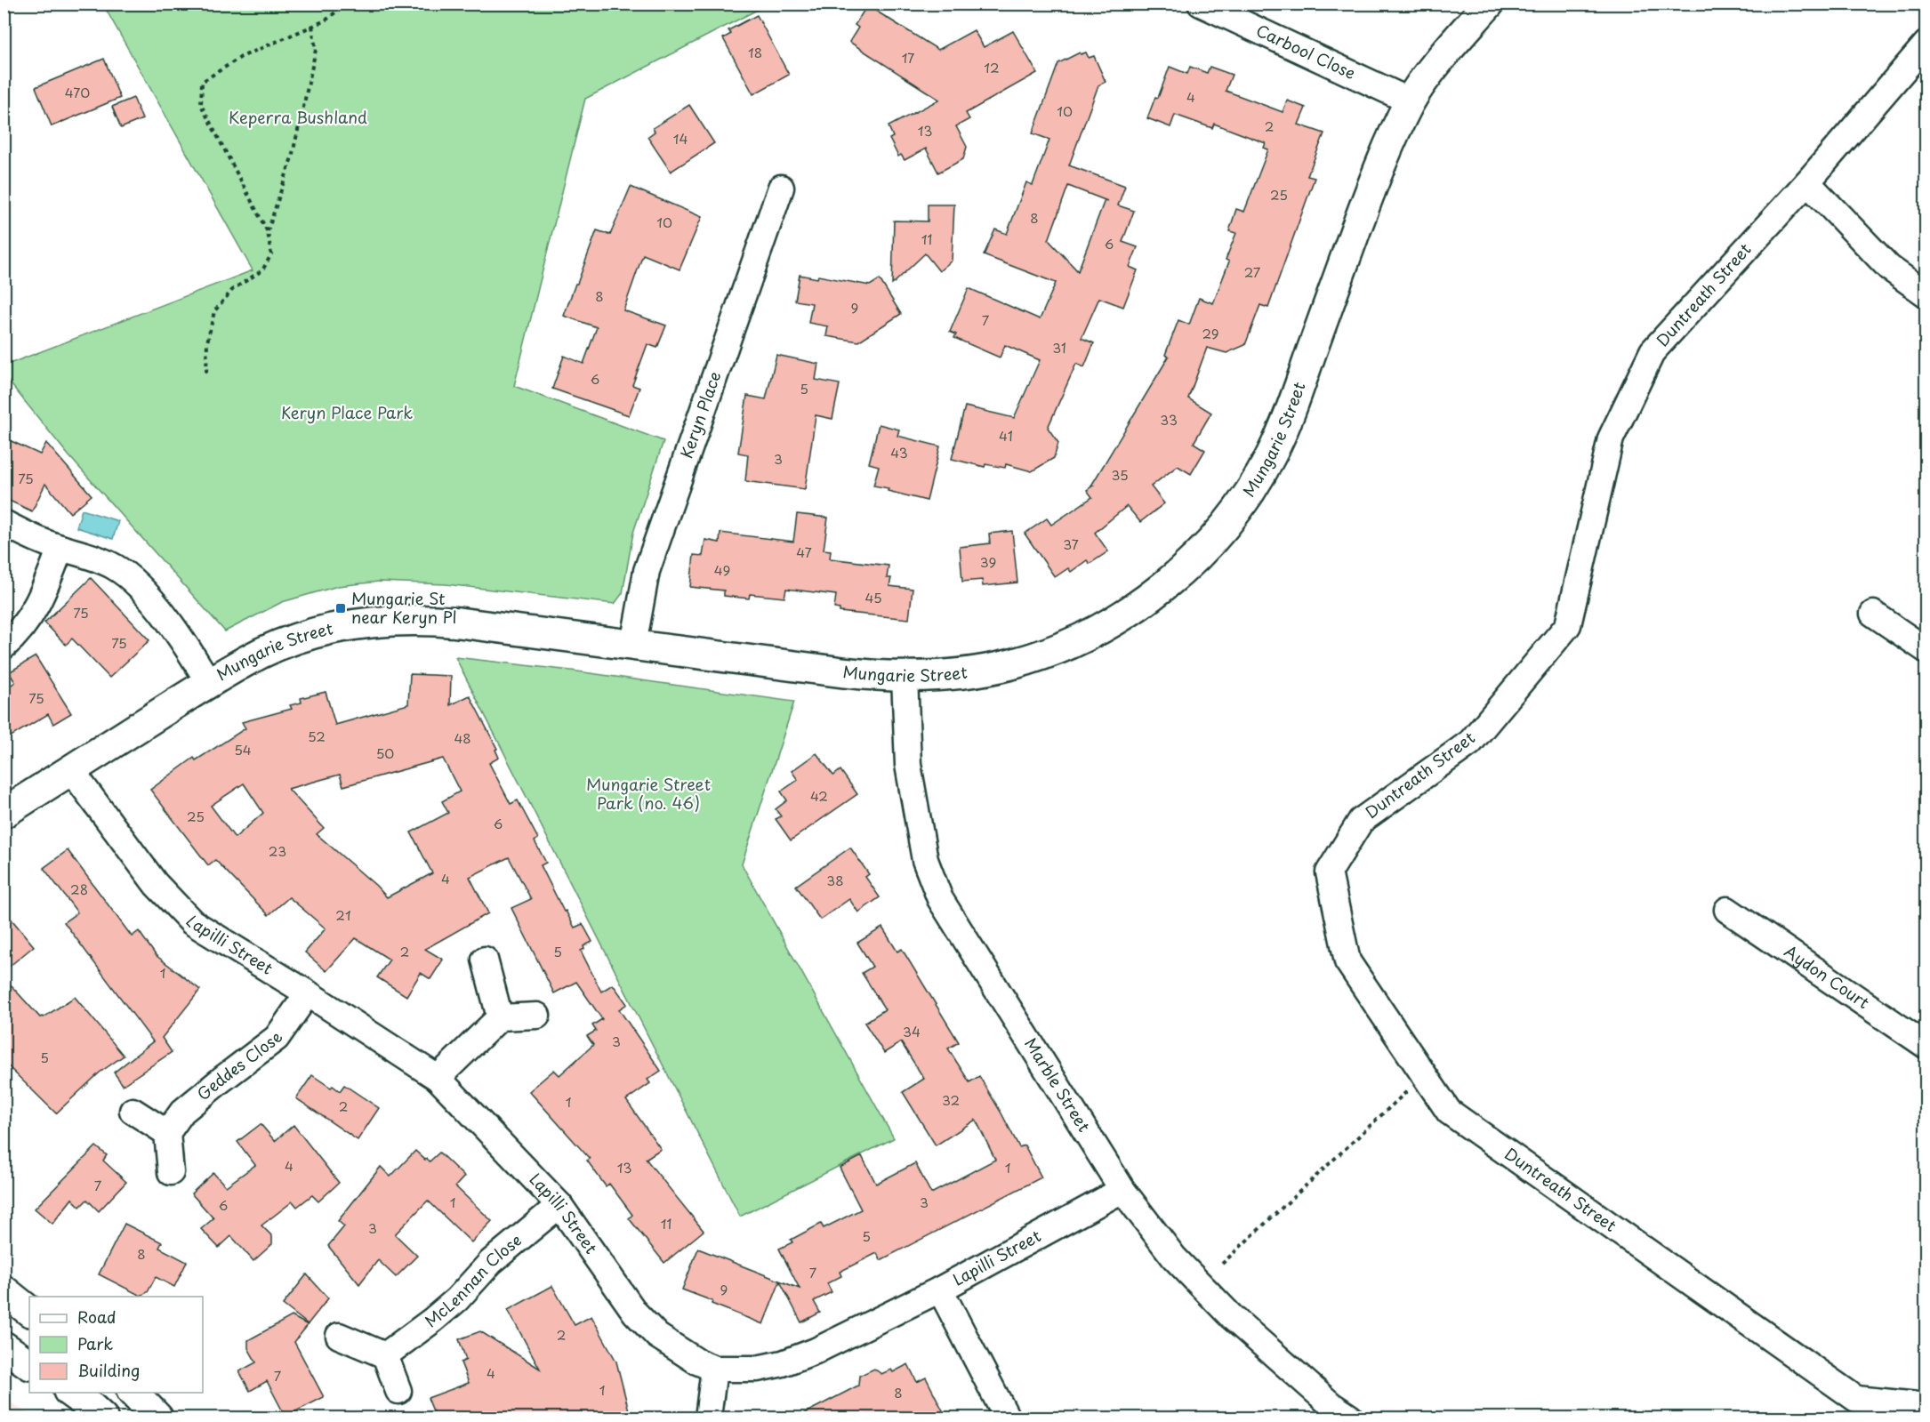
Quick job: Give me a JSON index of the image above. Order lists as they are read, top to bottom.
{
  "streets": {
    "street": [
      "Carbool Close",
      "Duntreath Street",
      "Keryn Place",
      "Mungarie Street",
      "Lapilli Street",
      "Aydon Court",
      "Geddes Close",
      "Marble Street",
      "McLennan Close"
    ]
  },
  "crossings": [
    ["Carbool Close", "Mungarie Street"],
    ["Keryn Place", "Mungarie Street"],
    ["Mungarie Street", "Lapilli Street"],
    ["Mungarie Street", "Marble Street"],
    ["Lapilli Street", "Geddes Close"],
    ["Lapilli Street", "Marble Street"],
    ["Lapilli Street", "McLennan Close"]
  ],
  "parks": ["Keperra Bushland", "Keryn Place Park", "Mungarie Street Park (no. 46)"],
  "places": {
    "transit": ["Mungarie St near Keryn Pl"]
  },
  "house_numbers": [
    "18",
    "17",
    "12",
    "470",
    "4",
    "10",
    "2",
    "13",
    "14",
    "25",
    "8",
    "10",
    "11",
    "6",
    "27",
    "8",
    "9",
    "7",
    "29",
    "31",
    "6",
    "5",
    "33",
    "41",
    "43",
    "3",
    "35",
    "75",
    "37",
    "47",
    "39",
    "49",
    "45",
    "75",
    "75",
    "75",
    "52",
    "48",
    "54",
    "50",
    "42",
    "25",
    "6",
    "23",
    "4",
    "38",
    "28",
    "21",
    "2",
    "5",
    "1",
    "34",
    "3",
    "5",
    "32",
    "1",
    "2",
    "4",
    "13",
    "1",
    "7",
    "1",
    "3",
    "6",
    "11",
    "3",
    "5",
    "8",
    "7",
    "9",
    "2",
    "4",
    "7",
    "1",
    "8"
  ],
  "legend": ["Road", "Park", "Building"]
}
